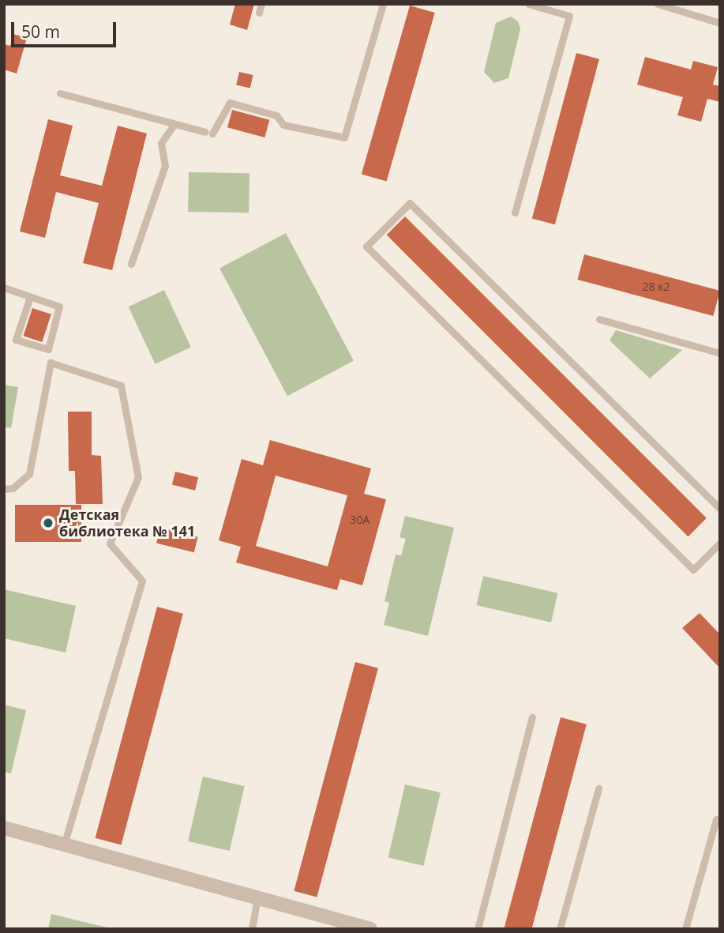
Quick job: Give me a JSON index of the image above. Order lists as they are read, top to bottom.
{
  "places": ["Детская библиотека № 141"],
  "house_numbers": ["28 к2", "30А"],
  "scale_bar": "50 m"
}
